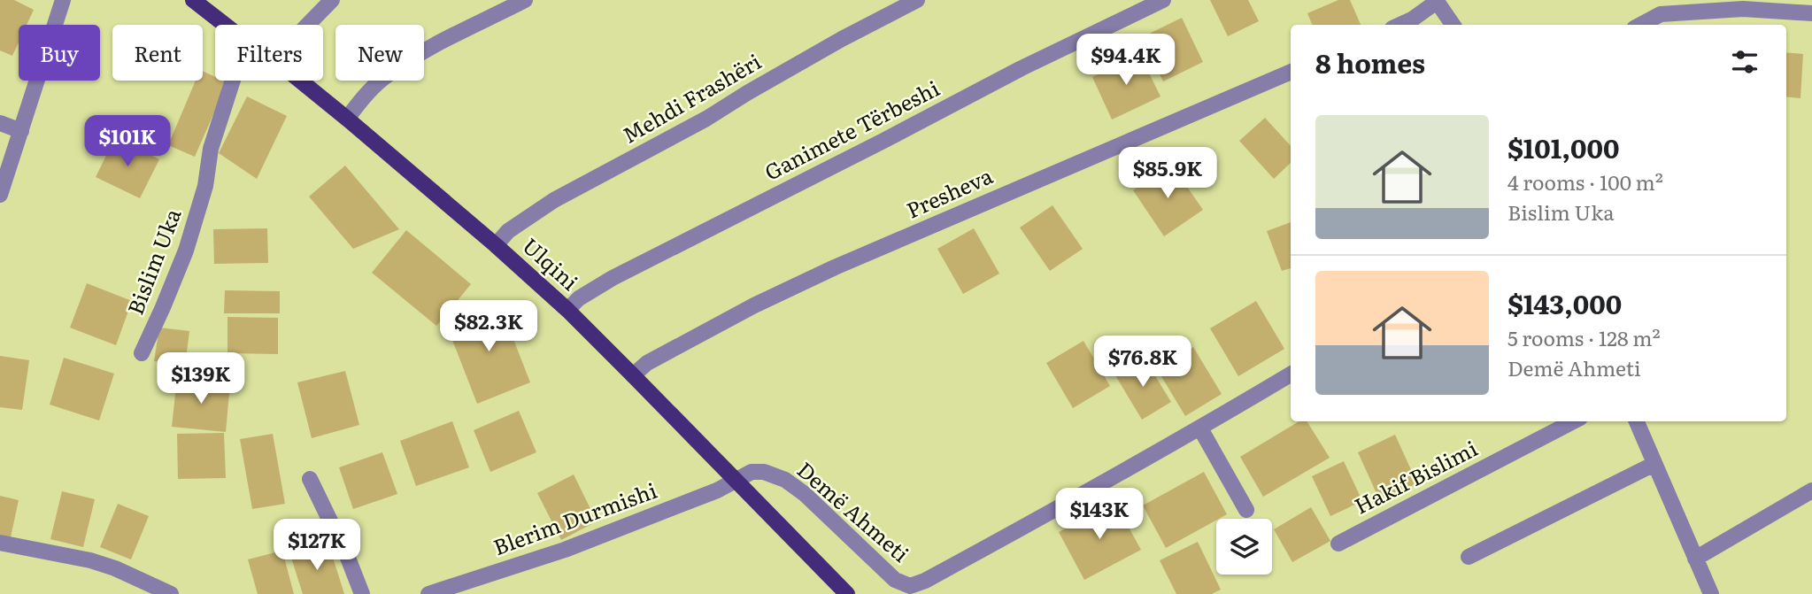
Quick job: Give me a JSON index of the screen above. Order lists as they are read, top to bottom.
{
  "streets": {
    "main road": ["Ulqini"],
    "street": [
      "Mehdi Frashëri",
      "Ganimete Tërbeshi",
      "Presheva",
      "Bislim Uka",
      "Hakif Bislimi",
      "Demë Ahmeti",
      "Blerim Durmishi"
    ]
  },
  "crossings": [
    ["Mehdi Frashëri", "Ulqini"],
    ["Ganimete Tërbeshi", "Ulqini"],
    ["Presheva", "Ulqini"],
    ["Ulqini", "Demë Ahmeti"],
    ["Ulqini", "Blerim Durmishi"],
    ["Demë Ahmeti", "Blerim Durmishi"]
  ],
  "page": {
    "chip": [
      "Buy",
      "Rent",
      "Filters",
      "New"
    ],
    "heading": "8 homes",
    "price": [
      "$94.4K",
      "$101K",
      "$85.9K",
      "$82.3K",
      "$76.8K",
      "$139K",
      "$143K",
      "$127K"
    ],
    "list": [
      {
        "name": "$101,000",
        "note": "4 rooms · 100 m² · Bislim Uka"
      },
      {
        "name": "$143,000",
        "note": "5 rooms · 128 m² · Demë Ahmeti"
      }
    ]
  }
}
